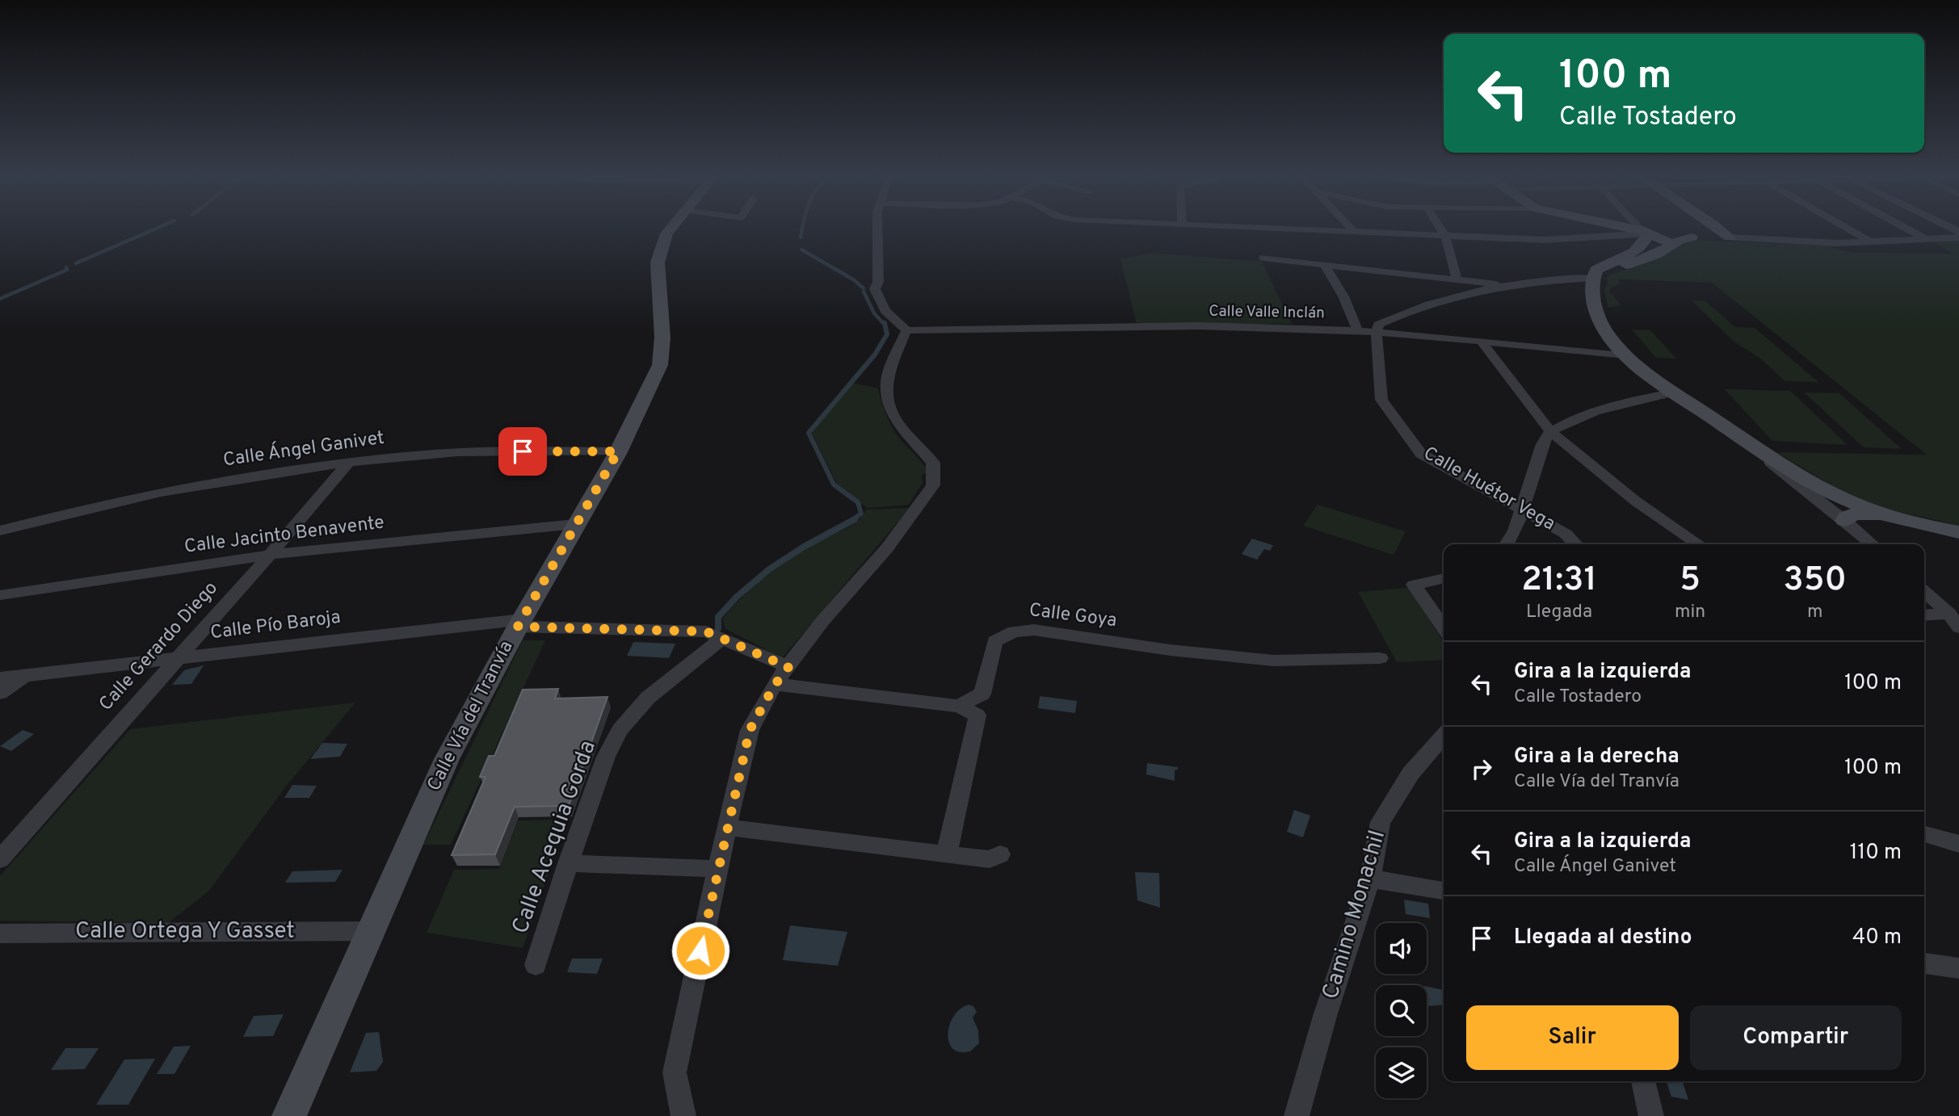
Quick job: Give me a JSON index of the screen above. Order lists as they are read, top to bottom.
{
  "streets": {
    "street": [
      "Calle Valle Inclán",
      "Calle Ángel Ganivet",
      "Calle Huétor Vega",
      "Calle Jacinto Benavente",
      "Calle Goya",
      "Calle Pío Baroja",
      "Calle Gerardo Diego",
      "Calle Vía del Tranvía",
      "Calle Acequia Gorda",
      "Camino Monachil",
      "Calle Ortega Y Gasset"
    ]
  },
  "crossings": [
    ["Calle Valle Inclán", "Calle Huétor Vega"],
    ["Calle Ángel Ganivet", "Calle Gerardo Diego"],
    ["Calle Ángel Ganivet", "Calle Vía del Tranvía"],
    ["Calle Jacinto Benavente", "Calle Gerardo Diego"],
    ["Calle Jacinto Benavente", "Calle Vía del Tranvía"],
    ["Calle Pío Baroja", "Calle Gerardo Diego"],
    ["Calle Pío Baroja", "Calle Vía del Tranvía"],
    ["Calle Pío Baroja", "Calle Acequia Gorda"],
    ["Calle Vía del Tranvía", "Calle Ortega Y Gasset"]
  ],
  "page": {
    "turn": ["100 m", "Calle Tostadero"],
    "eta": [
      "21:31",
      "Llegada",
      "5",
      "min",
      "350",
      "m"
    ],
    "list": [
      {
        "name": "Gira a la izquierda",
        "note": "Calle Tostadero",
        "value": "100 m"
      },
      {
        "name": "Gira a la derecha",
        "note": "Calle Vía del Tranvía",
        "value": "100 m"
      },
      {
        "name": "Gira a la izquierda",
        "note": "Calle Ángel Ganivet",
        "value": "110 m"
      },
      {
        "name": "Llegada al destino",
        "value": "40 m"
      }
    ],
    "buttons": ["Salir", "Compartir"]
  }
}
